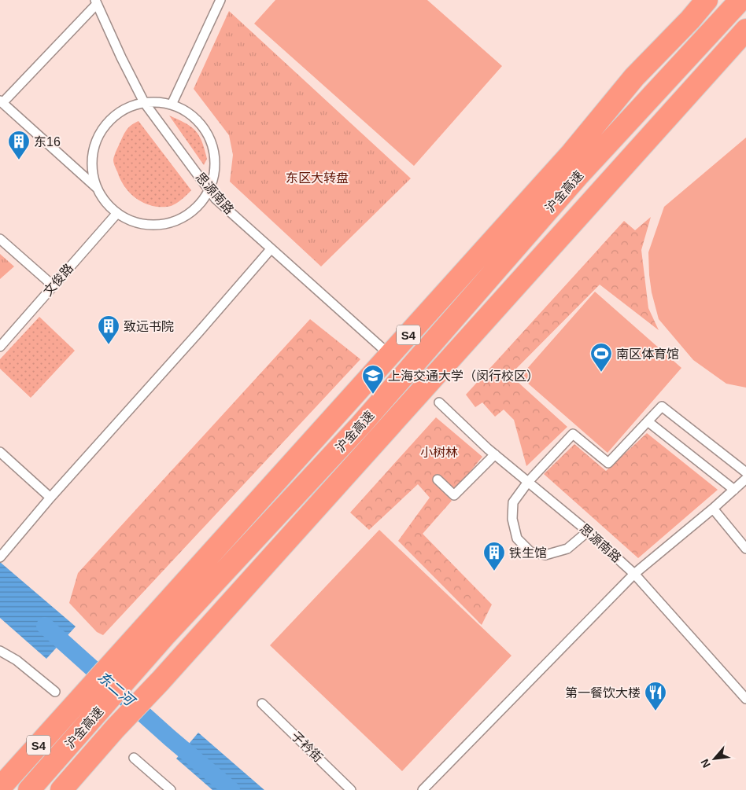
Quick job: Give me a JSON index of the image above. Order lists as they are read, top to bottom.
{
  "streets": {
    "highway": ["沪金高速", "S4"],
    "lane": ["思源南路", "文俊路", "子衿街"]
  },
  "crossings": [
    ["思源南路", "文俊路"]
  ],
  "water": ["东二河"],
  "parks": ["东区大转盘", "小树林"],
  "places": {
    "building": ["东16", "致远书院", "铁生馆"],
    "sports": ["南区体育馆"],
    "school or university": ["上海交通大学（闵行校区）"],
    "restaurant": ["第一餐饮大楼"]
  },
  "north": "bottom left"
}
